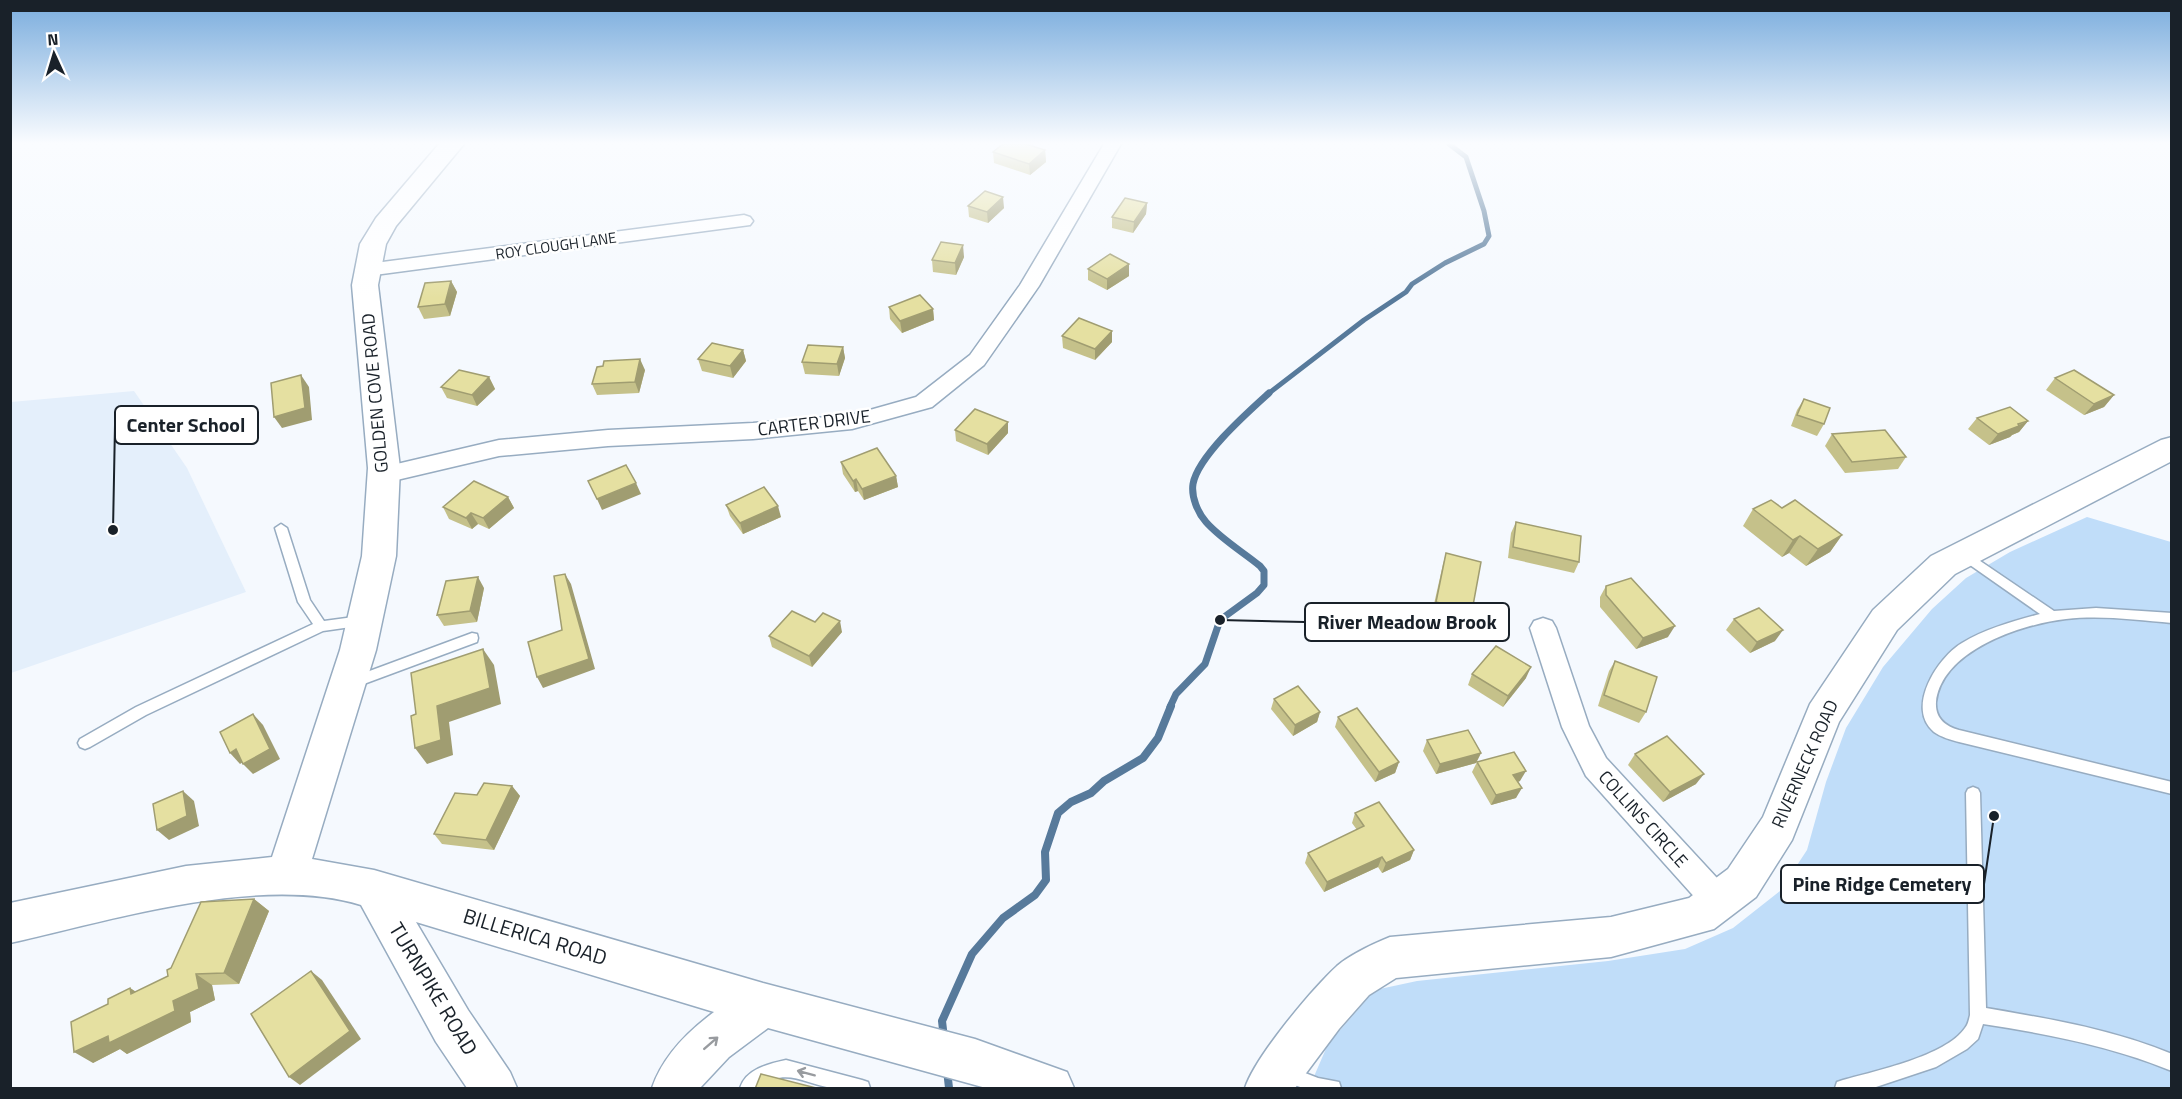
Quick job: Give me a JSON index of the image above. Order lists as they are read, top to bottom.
{
  "streets": {
    "main road": [
      "GOLDEN COVE ROAD",
      "RIVERNECK ROAD",
      "BILLERICA ROAD",
      "TURNPIKE ROAD"
    ],
    "street": ["ROY CLOUGH LANE", "CARTER DRIVE", "COLLINS CIRCLE"]
  },
  "crossings": [
    ["ROY CLOUGH LANE", "GOLDEN COVE ROAD"],
    ["GOLDEN COVE ROAD", "CARTER DRIVE"],
    ["GOLDEN COVE ROAD", "BILLERICA ROAD"],
    ["RIVERNECK ROAD", "COLLINS CIRCLE"],
    ["BILLERICA ROAD", "TURNPIKE ROAD"]
  ],
  "places": ["Center School", "River Meadow Brook", "Pine Ridge Cemetery"],
  "north": "top"
}
